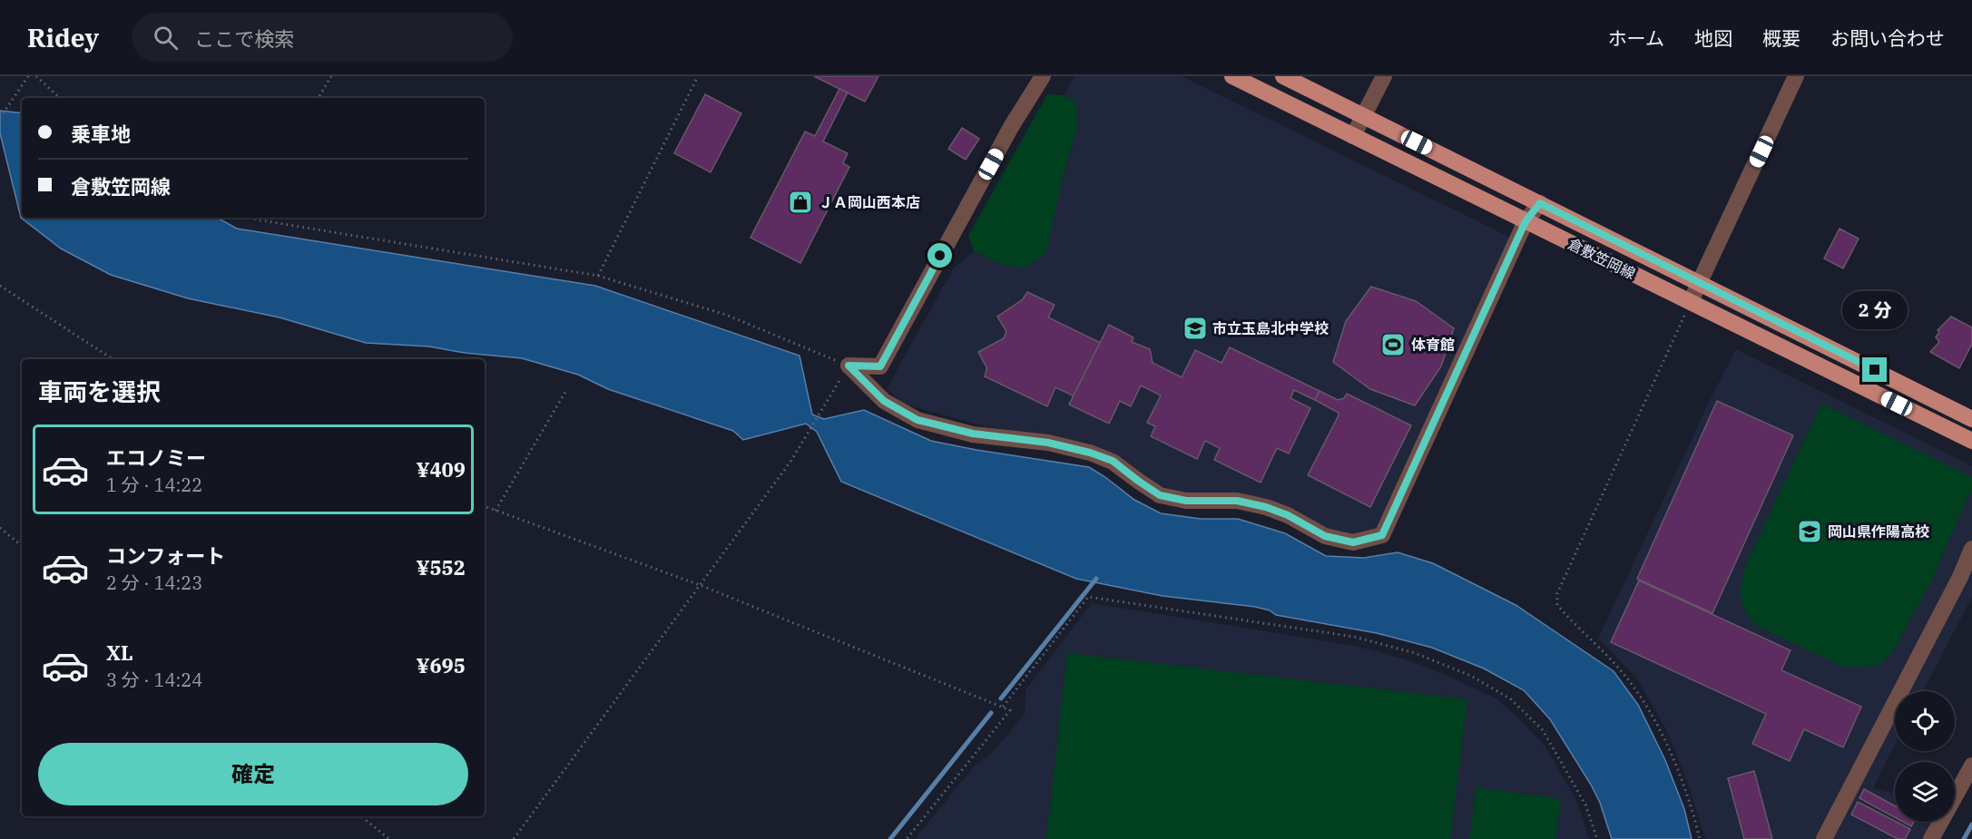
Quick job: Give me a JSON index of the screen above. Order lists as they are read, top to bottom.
{
  "streets": {
    "main road": ["倉敷笠岡線"]
  },
  "places": {
    "shop": ["ＪＡ岡山西本店"],
    "school or university": ["市立玉島北中学校", "岡山県作陽高校"],
    "sports": ["体育館"]
  },
  "page": {
    "header": "Ridey",
    "search": "ここで検索",
    "nav": [
      "ホーム",
      "地図",
      "概要",
      "お問い合わせ"
    ],
    "banner": ["乗車地", "倉敷笠岡線"],
    "bubble": "2 分",
    "heading": "車両を選択",
    "list": [
      {
        "name": "エコノミー",
        "note": "1 分 · 14:22",
        "value": "¥409"
      },
      {
        "name": "コンフォート",
        "note": "2 分 · 14:23",
        "value": "¥552"
      },
      {
        "name": "XL",
        "note": "3 分 · 14:24",
        "value": "¥695"
      }
    ],
    "buttons": "確定"
  }
}
